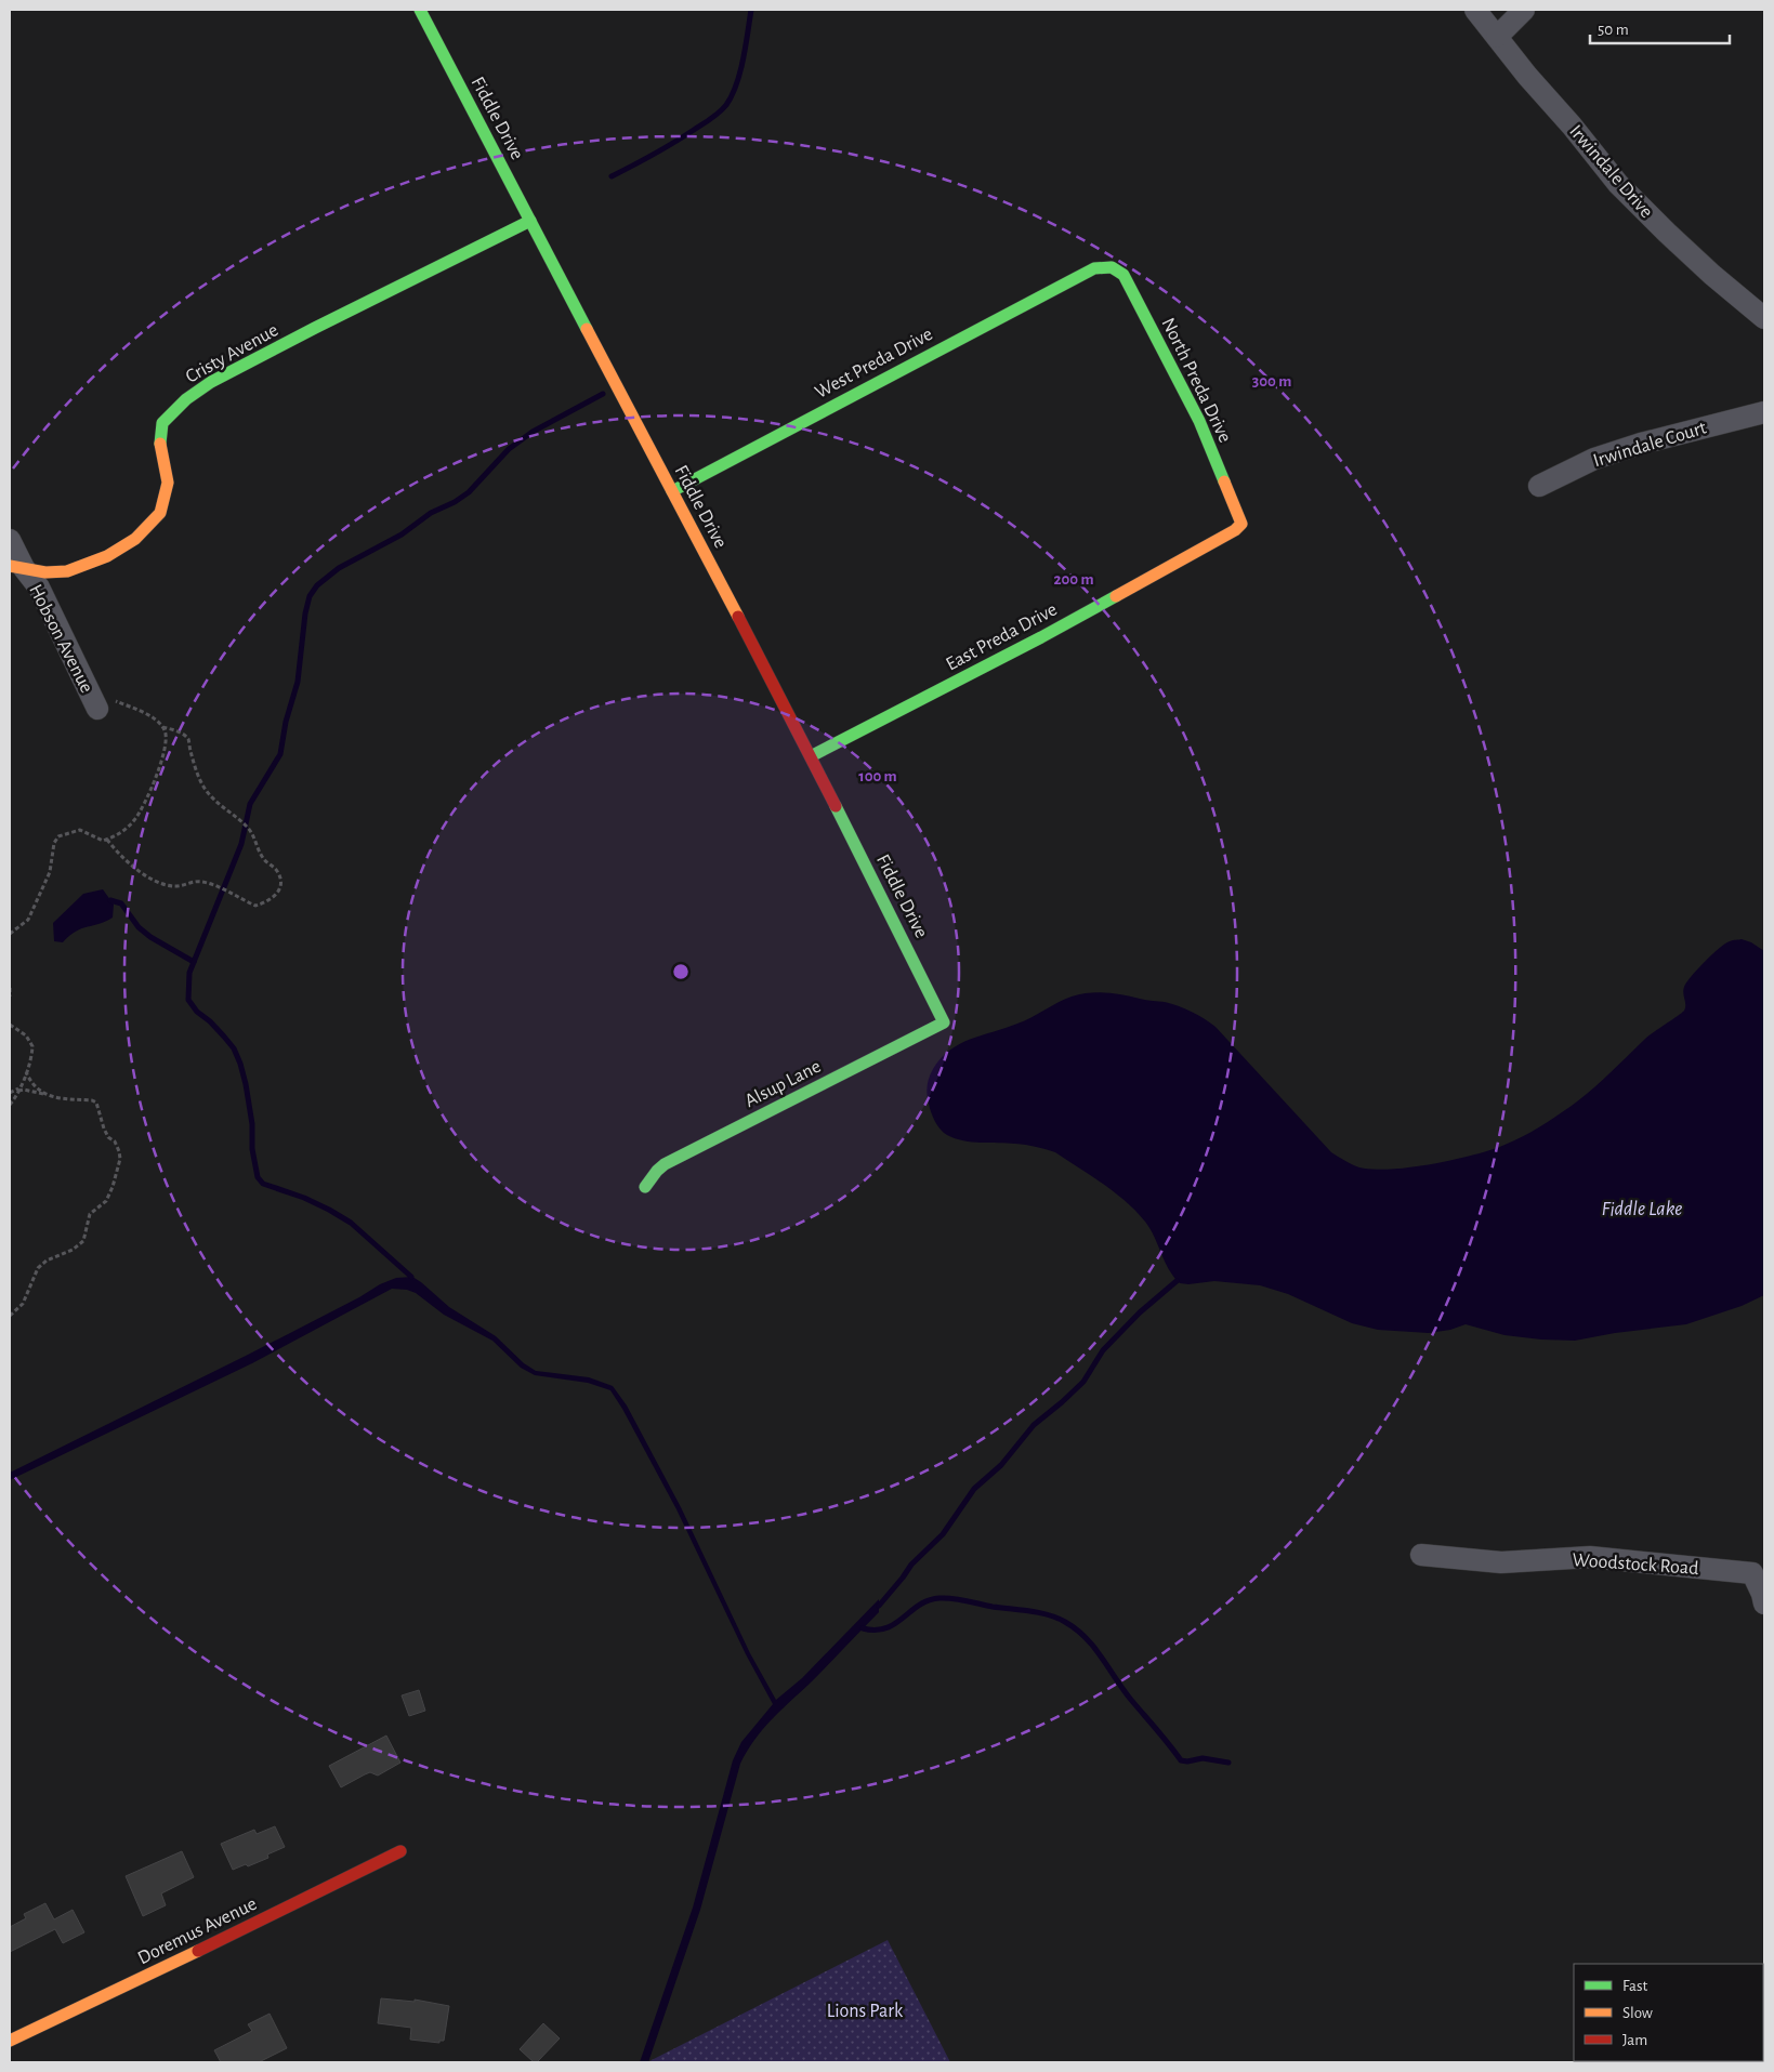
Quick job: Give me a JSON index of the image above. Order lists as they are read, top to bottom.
{
  "streets": {
    "street": [
      "Fiddle Drive",
      "Irwindale Drive",
      "Cristy Avenue",
      "West Preda Drive",
      "North Preda Drive",
      "Irwindale Court",
      "East Preda Drive",
      "Hobson Avenue",
      "Alsup Lane",
      "Woodstock Road",
      "Doremus Avenue"
    ]
  },
  "crossings": [
    ["Fiddle Drive", "Cristy Avenue"],
    ["Fiddle Drive", "West Preda Drive"],
    ["Fiddle Drive", "East Preda Drive"],
    ["Fiddle Drive", "Alsup Lane"],
    ["Cristy Avenue", "Hobson Avenue"],
    ["West Preda Drive", "North Preda Drive"],
    ["North Preda Drive", "East Preda Drive"]
  ],
  "water": ["Fiddle Lake"],
  "parks": ["Lions Park"],
  "legend": ["Fast", "Slow", "Jam"],
  "scale_bar": "50 m",
  "rings": ["300 m", "200 m", "100 m"]
}
